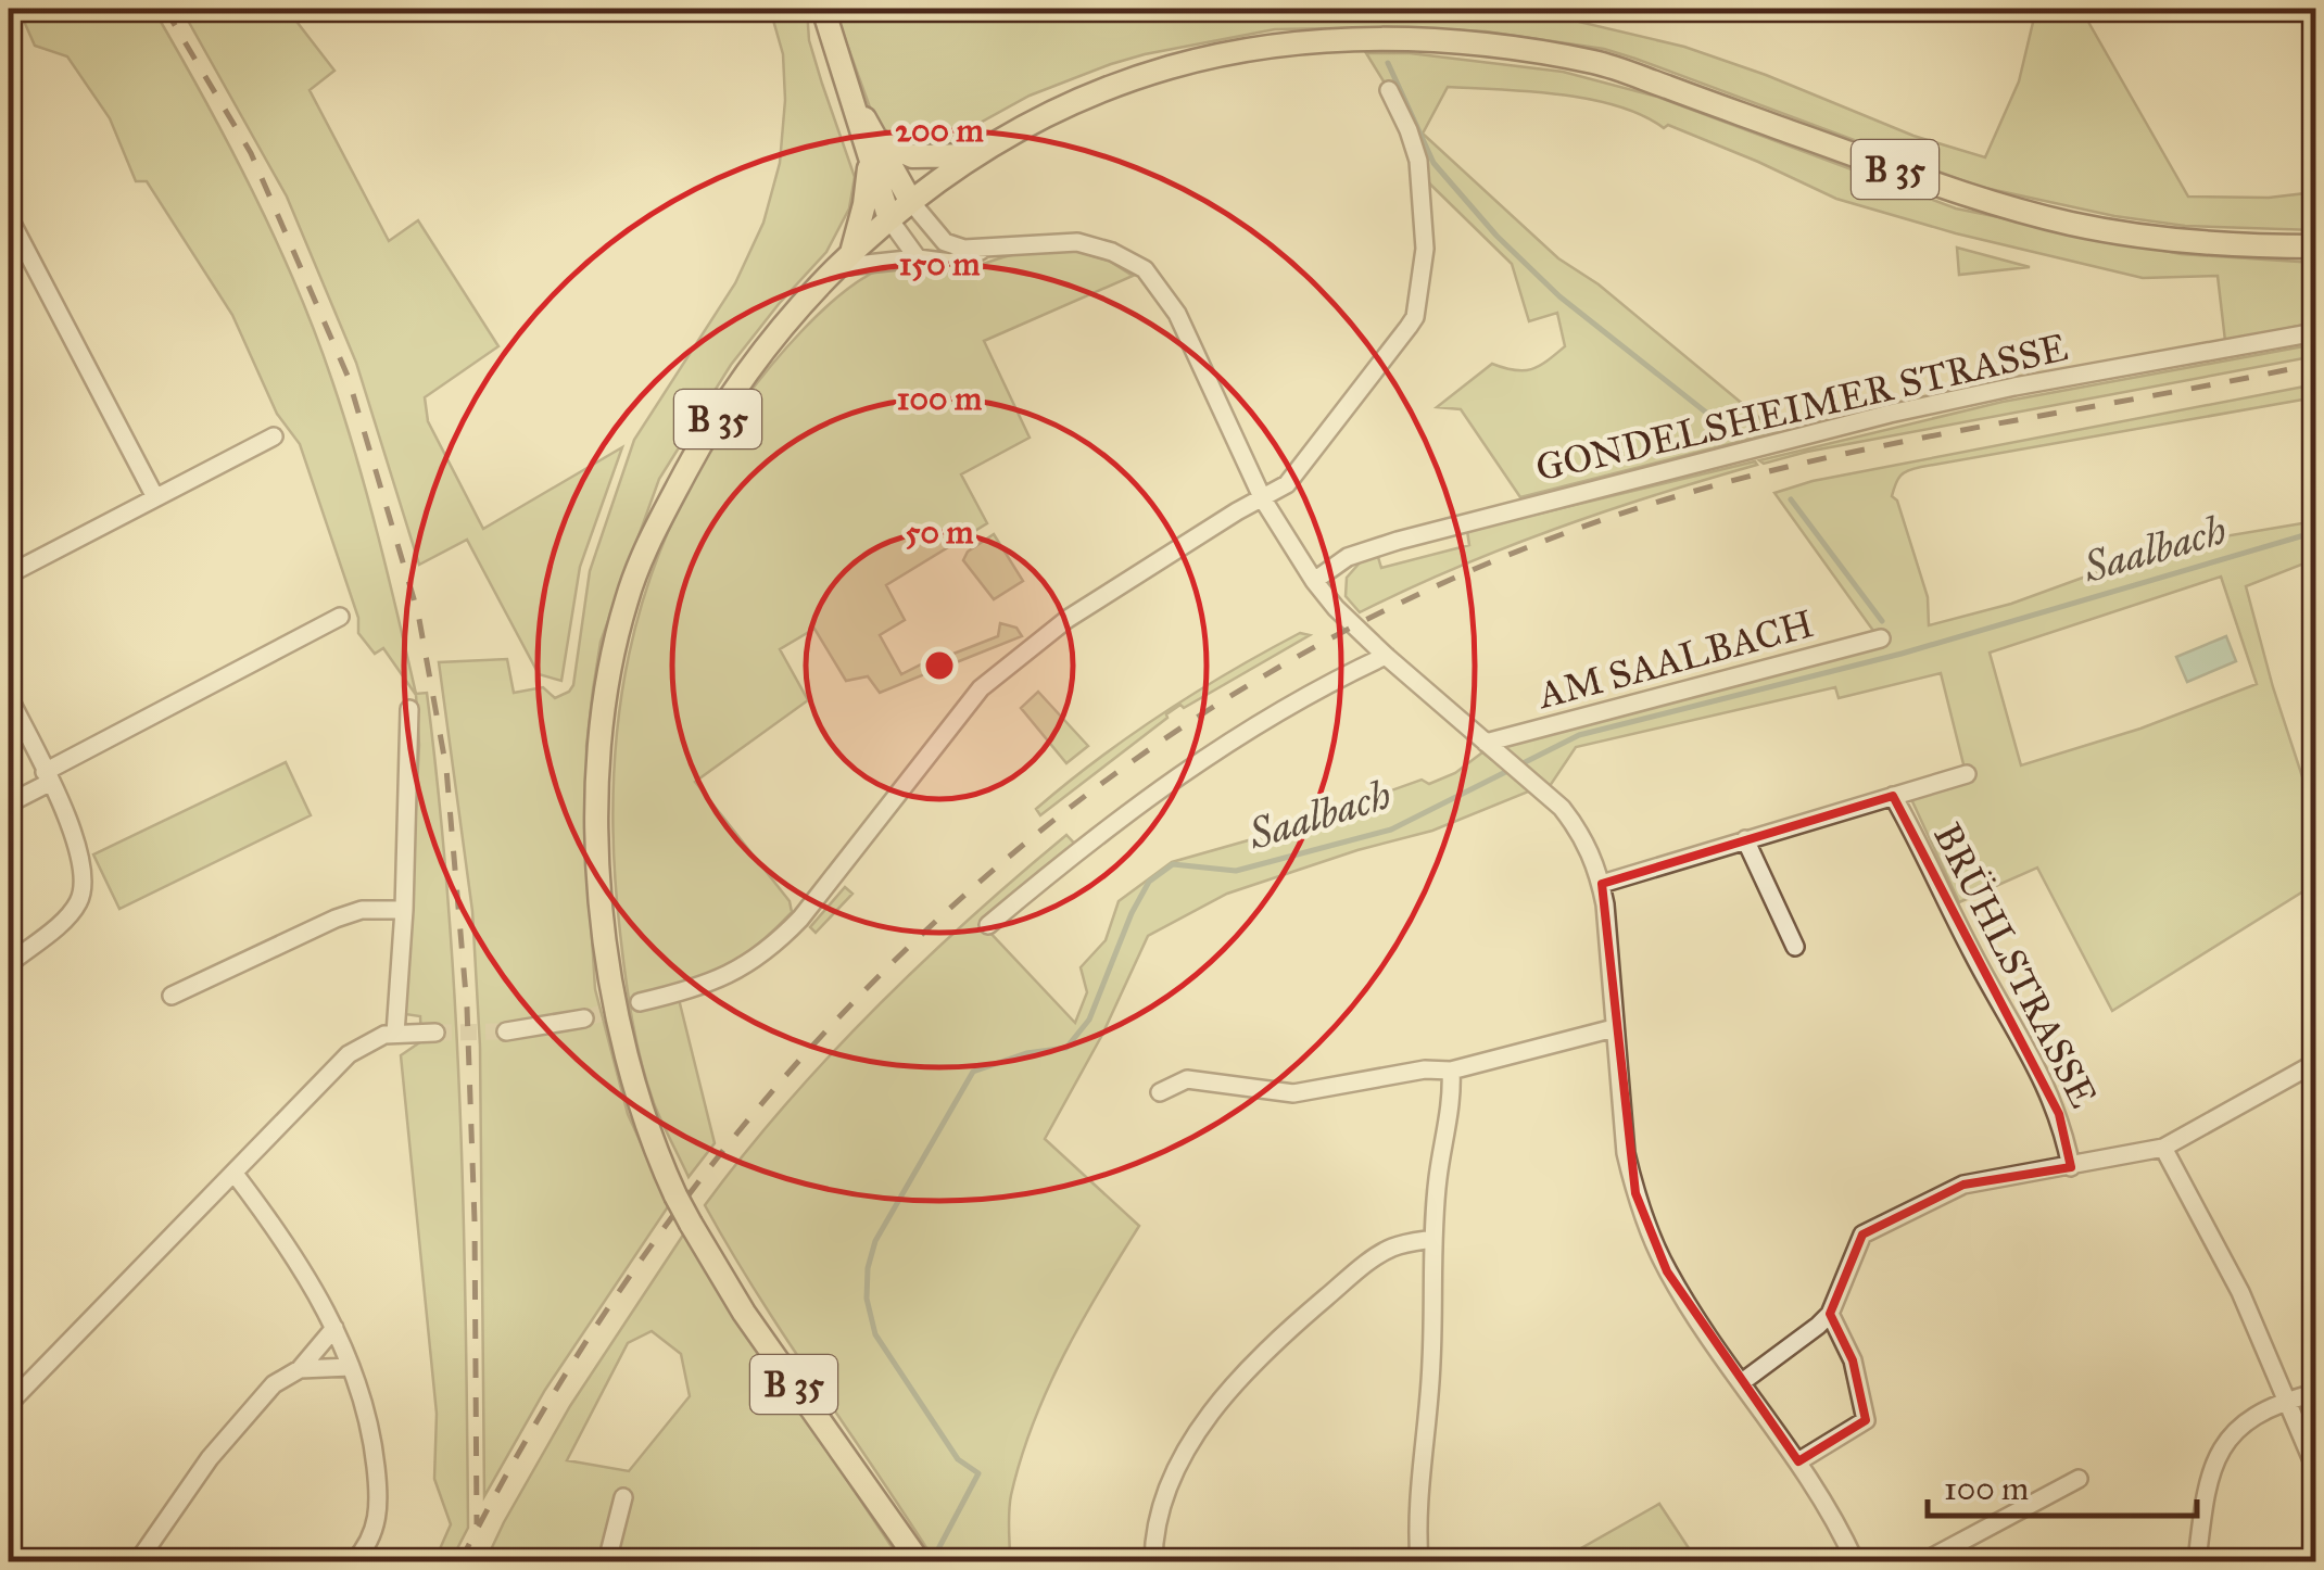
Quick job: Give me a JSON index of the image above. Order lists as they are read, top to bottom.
{
  "streets": {
    "main road": ["B 35"],
    "street": ["GONDELSHEIMER STRASSE", "AM SAALBACH", "BRÜHLSTRASSE"]
  },
  "water": ["Saalbach"],
  "scale_bar": "100 m",
  "rings": [
    "200 m",
    "150 m",
    "100 m",
    "50 m"
  ]
}
